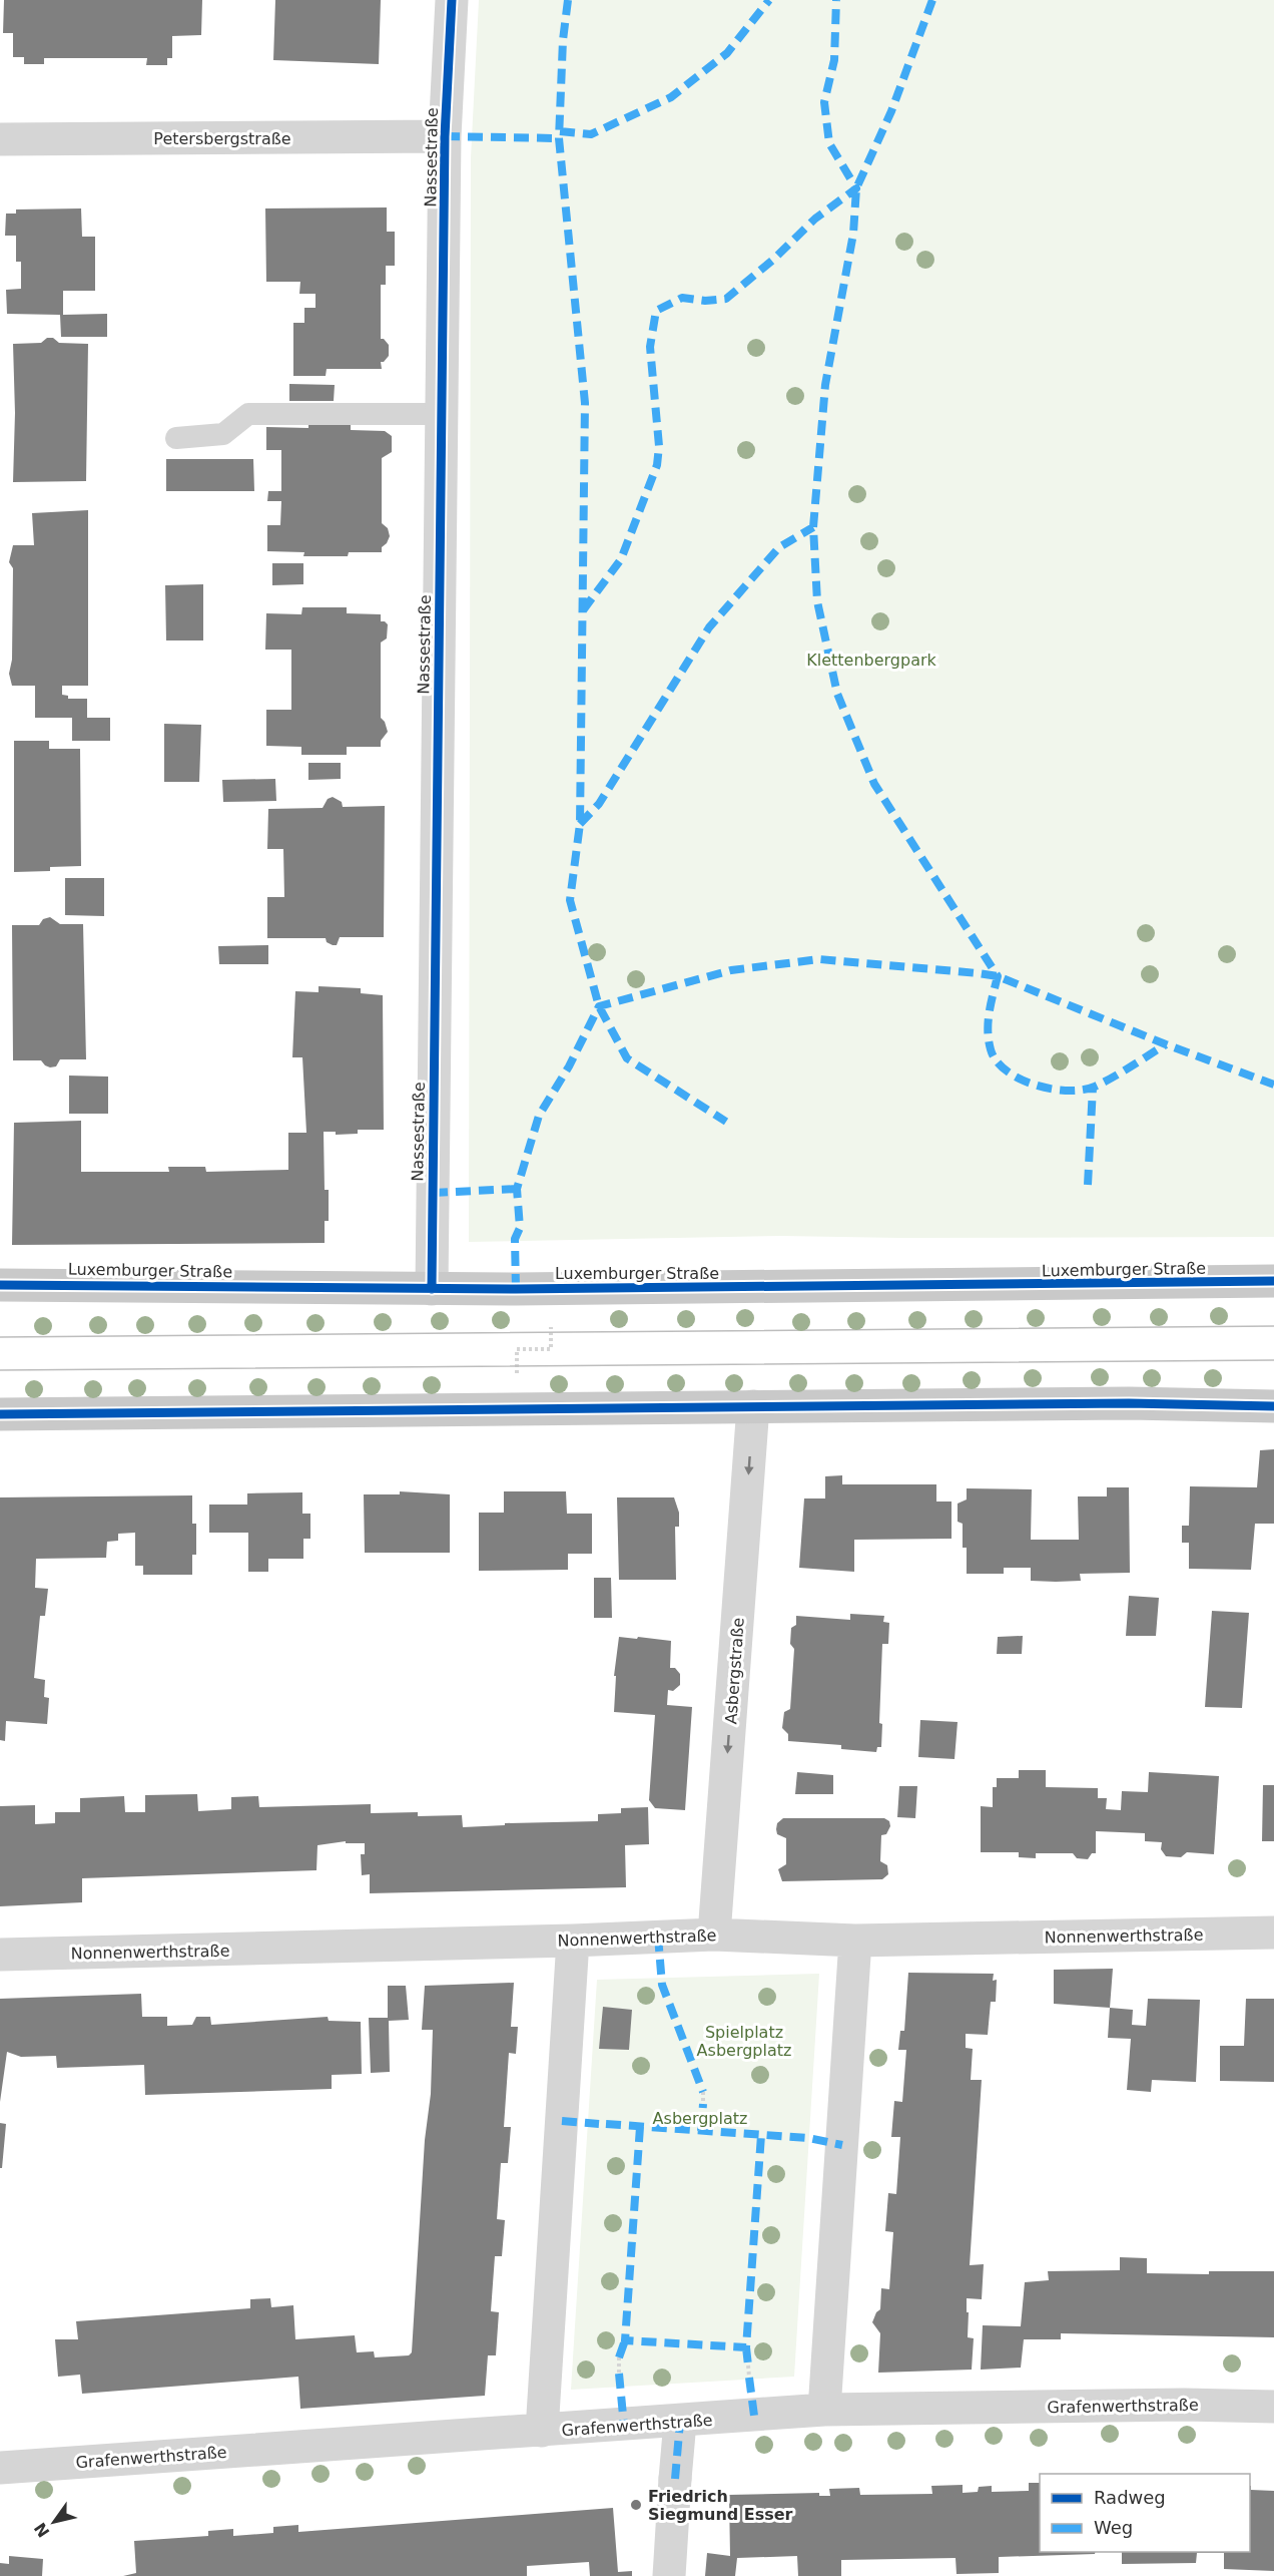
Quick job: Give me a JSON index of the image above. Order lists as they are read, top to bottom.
{
  "streets": {
    "main road": ["Luxemburger Straße"],
    "street": [
      "Petersbergstraße",
      "Nassestraße",
      "Asbergstraße",
      "Nonnenwerthstraße",
      "Grafenwerthstraße"
    ]
  },
  "crossings": [
    ["Petersbergstraße", "Nassestraße"],
    ["Nassestraße", "Luxemburger Straße"],
    ["Asbergstraße", "Nonnenwerthstraße"]
  ],
  "one_way": ["Asbergstraße"],
  "parks": ["Klettenbergpark", "Spielplatz Asbergplatz", "Asbergplatz"],
  "places": ["Friedrich Siegmund Esser"],
  "legend": ["Radweg", "Weg"],
  "north": "bottom left"
}
